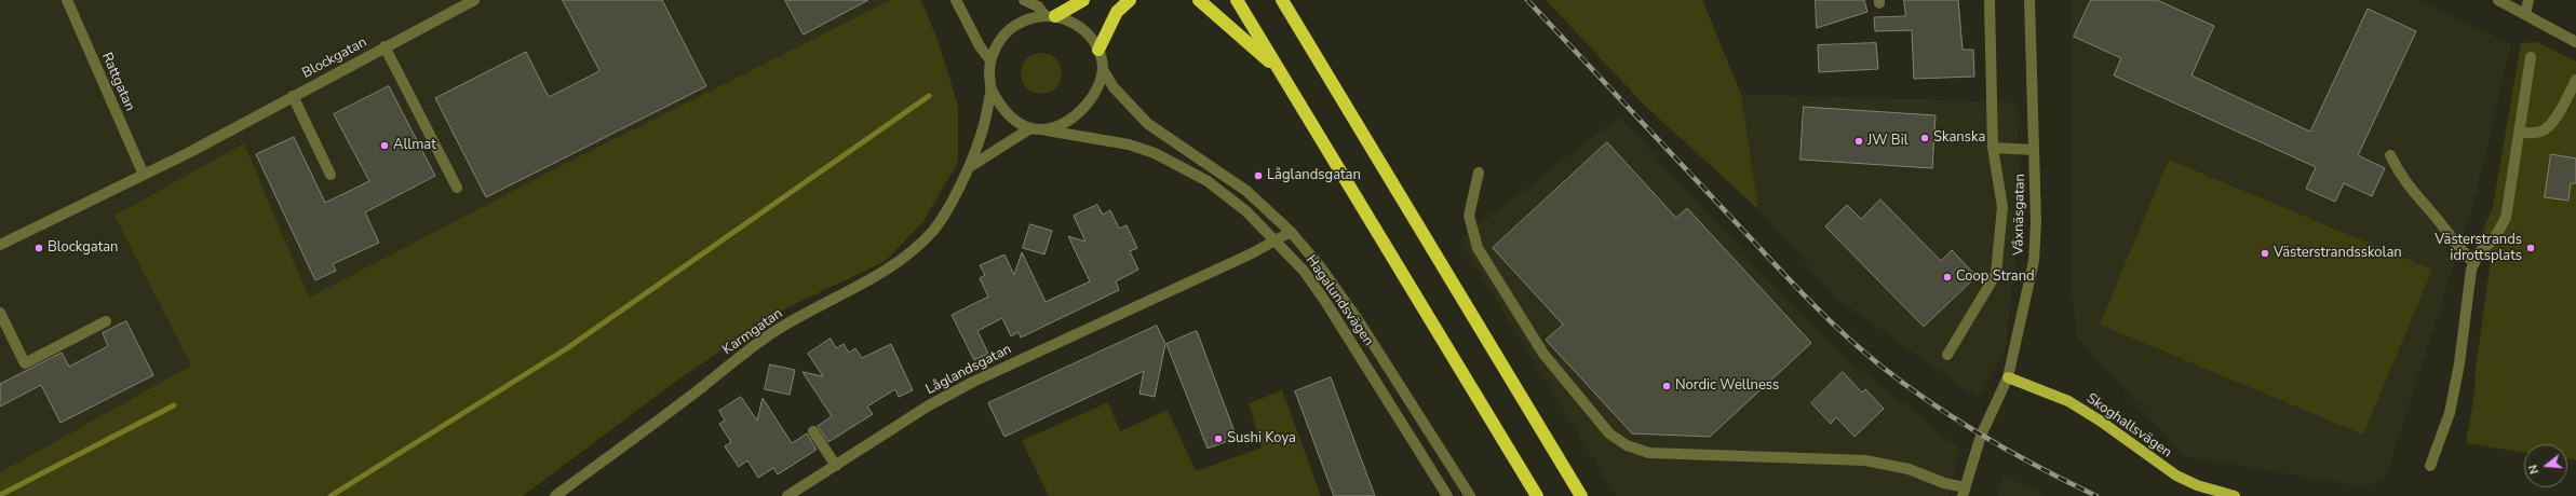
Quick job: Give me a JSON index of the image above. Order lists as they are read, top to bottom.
{
  "streets": {
    "main road": ["Skoghallsvägen"],
    "street": [
      "Blockgatan",
      "Rattgatan",
      "Våxnäsgatan",
      "Hagalundsvägen",
      "Karmgatan",
      "Låglandsgatan"
    ]
  },
  "crossings": [
    ["Blockgatan", "Rattgatan"],
    ["Våxnäsgatan", "Skoghallsvägen"],
    ["Hagalundsvägen", "Karmgatan"],
    ["Hagalundsvägen", "Låglandsgatan"]
  ],
  "places": [
    "Skanska",
    "JW Bil",
    "Allmat",
    "Låglandsgatan",
    "Blockgatan",
    "Västerstrands idrottsplats",
    "Västerstrandsskolan",
    "Coop Strand",
    "Nordic Wellness",
    "Sushi Koya"
  ],
  "north": "left"
}
